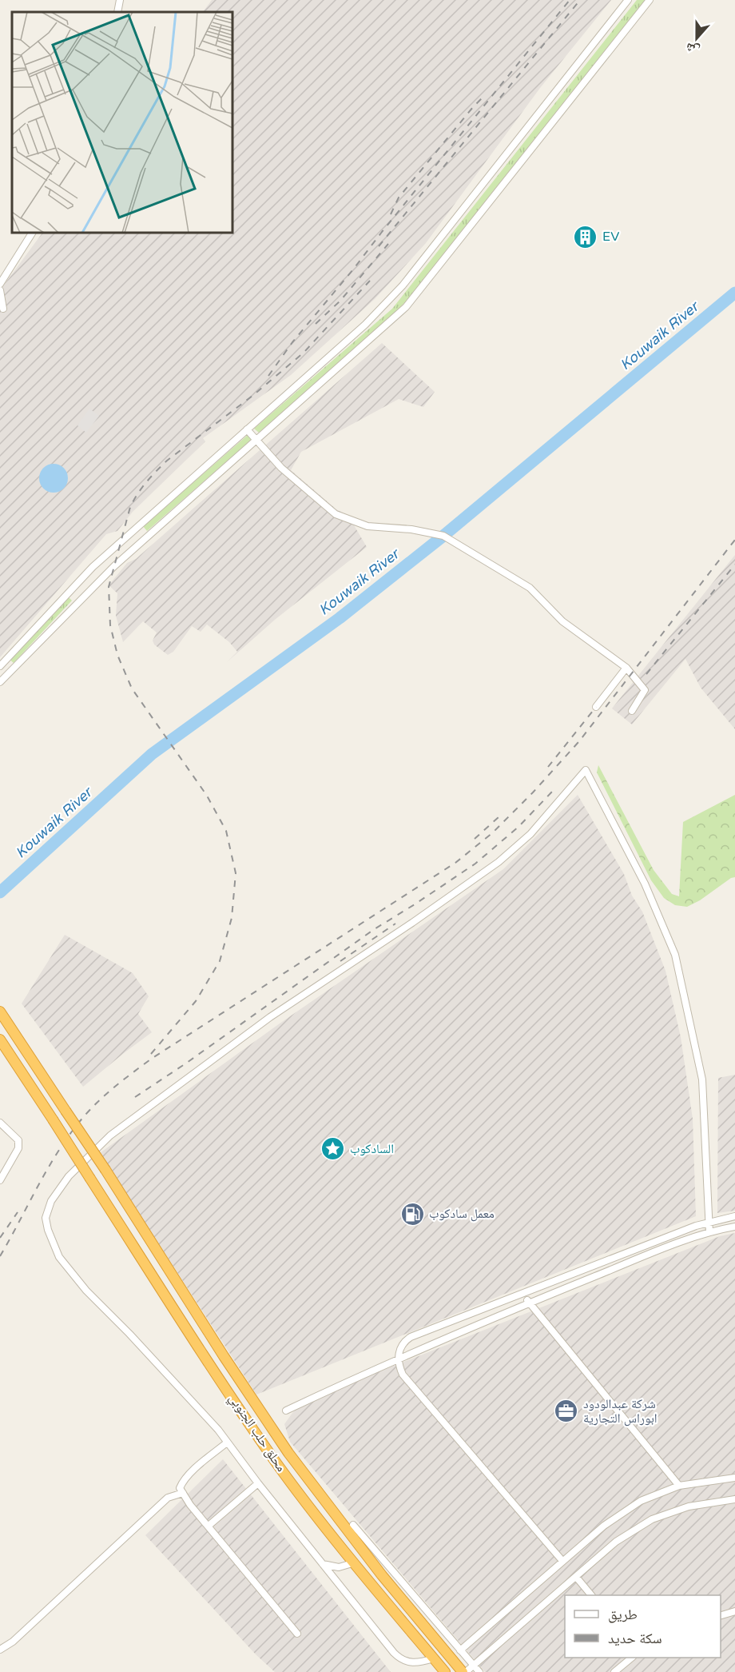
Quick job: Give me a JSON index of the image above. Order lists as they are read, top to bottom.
{
  "streets": {
    "highway": ["محلق حلب الجنوبي"]
  },
  "water": ["Kouwaik River"],
  "places": {
    "building": ["EV"],
    "place": ["السادكوب"],
    "fuel station": ["معمل سادكوب"],
    "office": ["شركة عبدالودود ابوراس التجارية"]
  },
  "legend": ["طريق", "سكة حديد"],
  "north": "bottom"
}
